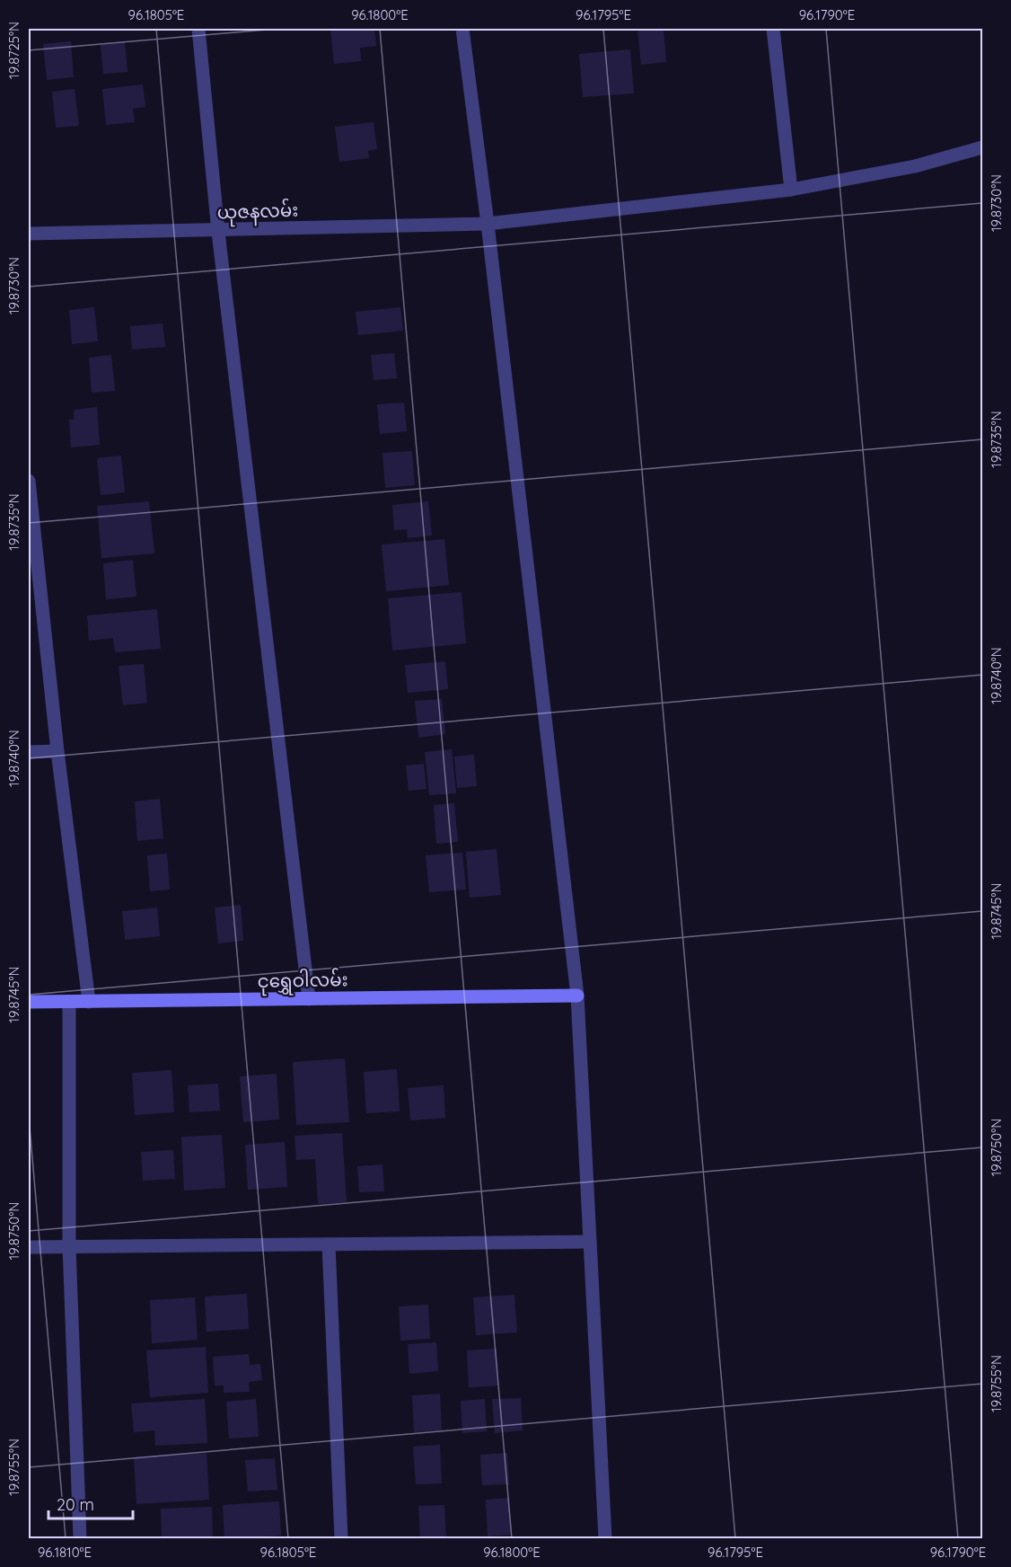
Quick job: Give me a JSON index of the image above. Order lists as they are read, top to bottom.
{
  "streets": {
    "street": ["ယုဇနလမ်း", "ငုရွှေဝါလမ်း"]
  },
  "scale_bar": "20 m",
  "coordinates": [
    "96.1805°E",
    "96.1800°E",
    "96.1795°E",
    "96.1790°E",
    "19.8725°N",
    "19.8730°N",
    "19.8735°N",
    "19.8740°N",
    "19.8745°N",
    "19.8750°N",
    "19.8755°N",
    "96.1810°E"
  ]
}
